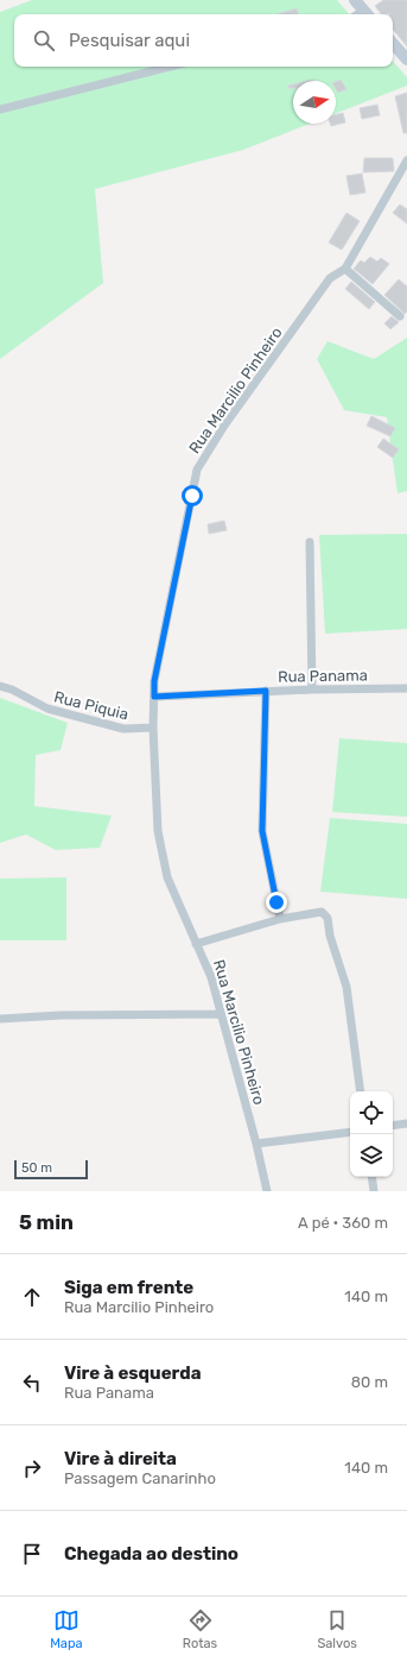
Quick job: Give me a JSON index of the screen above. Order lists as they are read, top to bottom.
{
  "streets": {
    "street": ["Rua Marcilio Pinheiro", "Rua Panama", "Rua Piquia"]
  },
  "crossings": [
    ["Rua Marcilio Pinheiro", "Rua Panama"],
    ["Rua Marcilio Pinheiro", "Rua Piquia"]
  ],
  "scale_bar": "50 m",
  "north": "right",
  "page": {
    "search": "Pesquisar aqui",
    "scale": "50 m",
    "heading": ["5 min", "A pé · 360 m"],
    "list": [
      ["Siga em frente", "Rua Marcilio Pinheiro", "140 m"],
      ["Vire à esquerda", "Rua Panama", "80 m"],
      ["Vire à direita", "Passagem Canarinho", "140 m"],
      "Chegada ao destino"
    ],
    "nav": ["Mapa", "Rotas", "Salvos"]
  }
}
